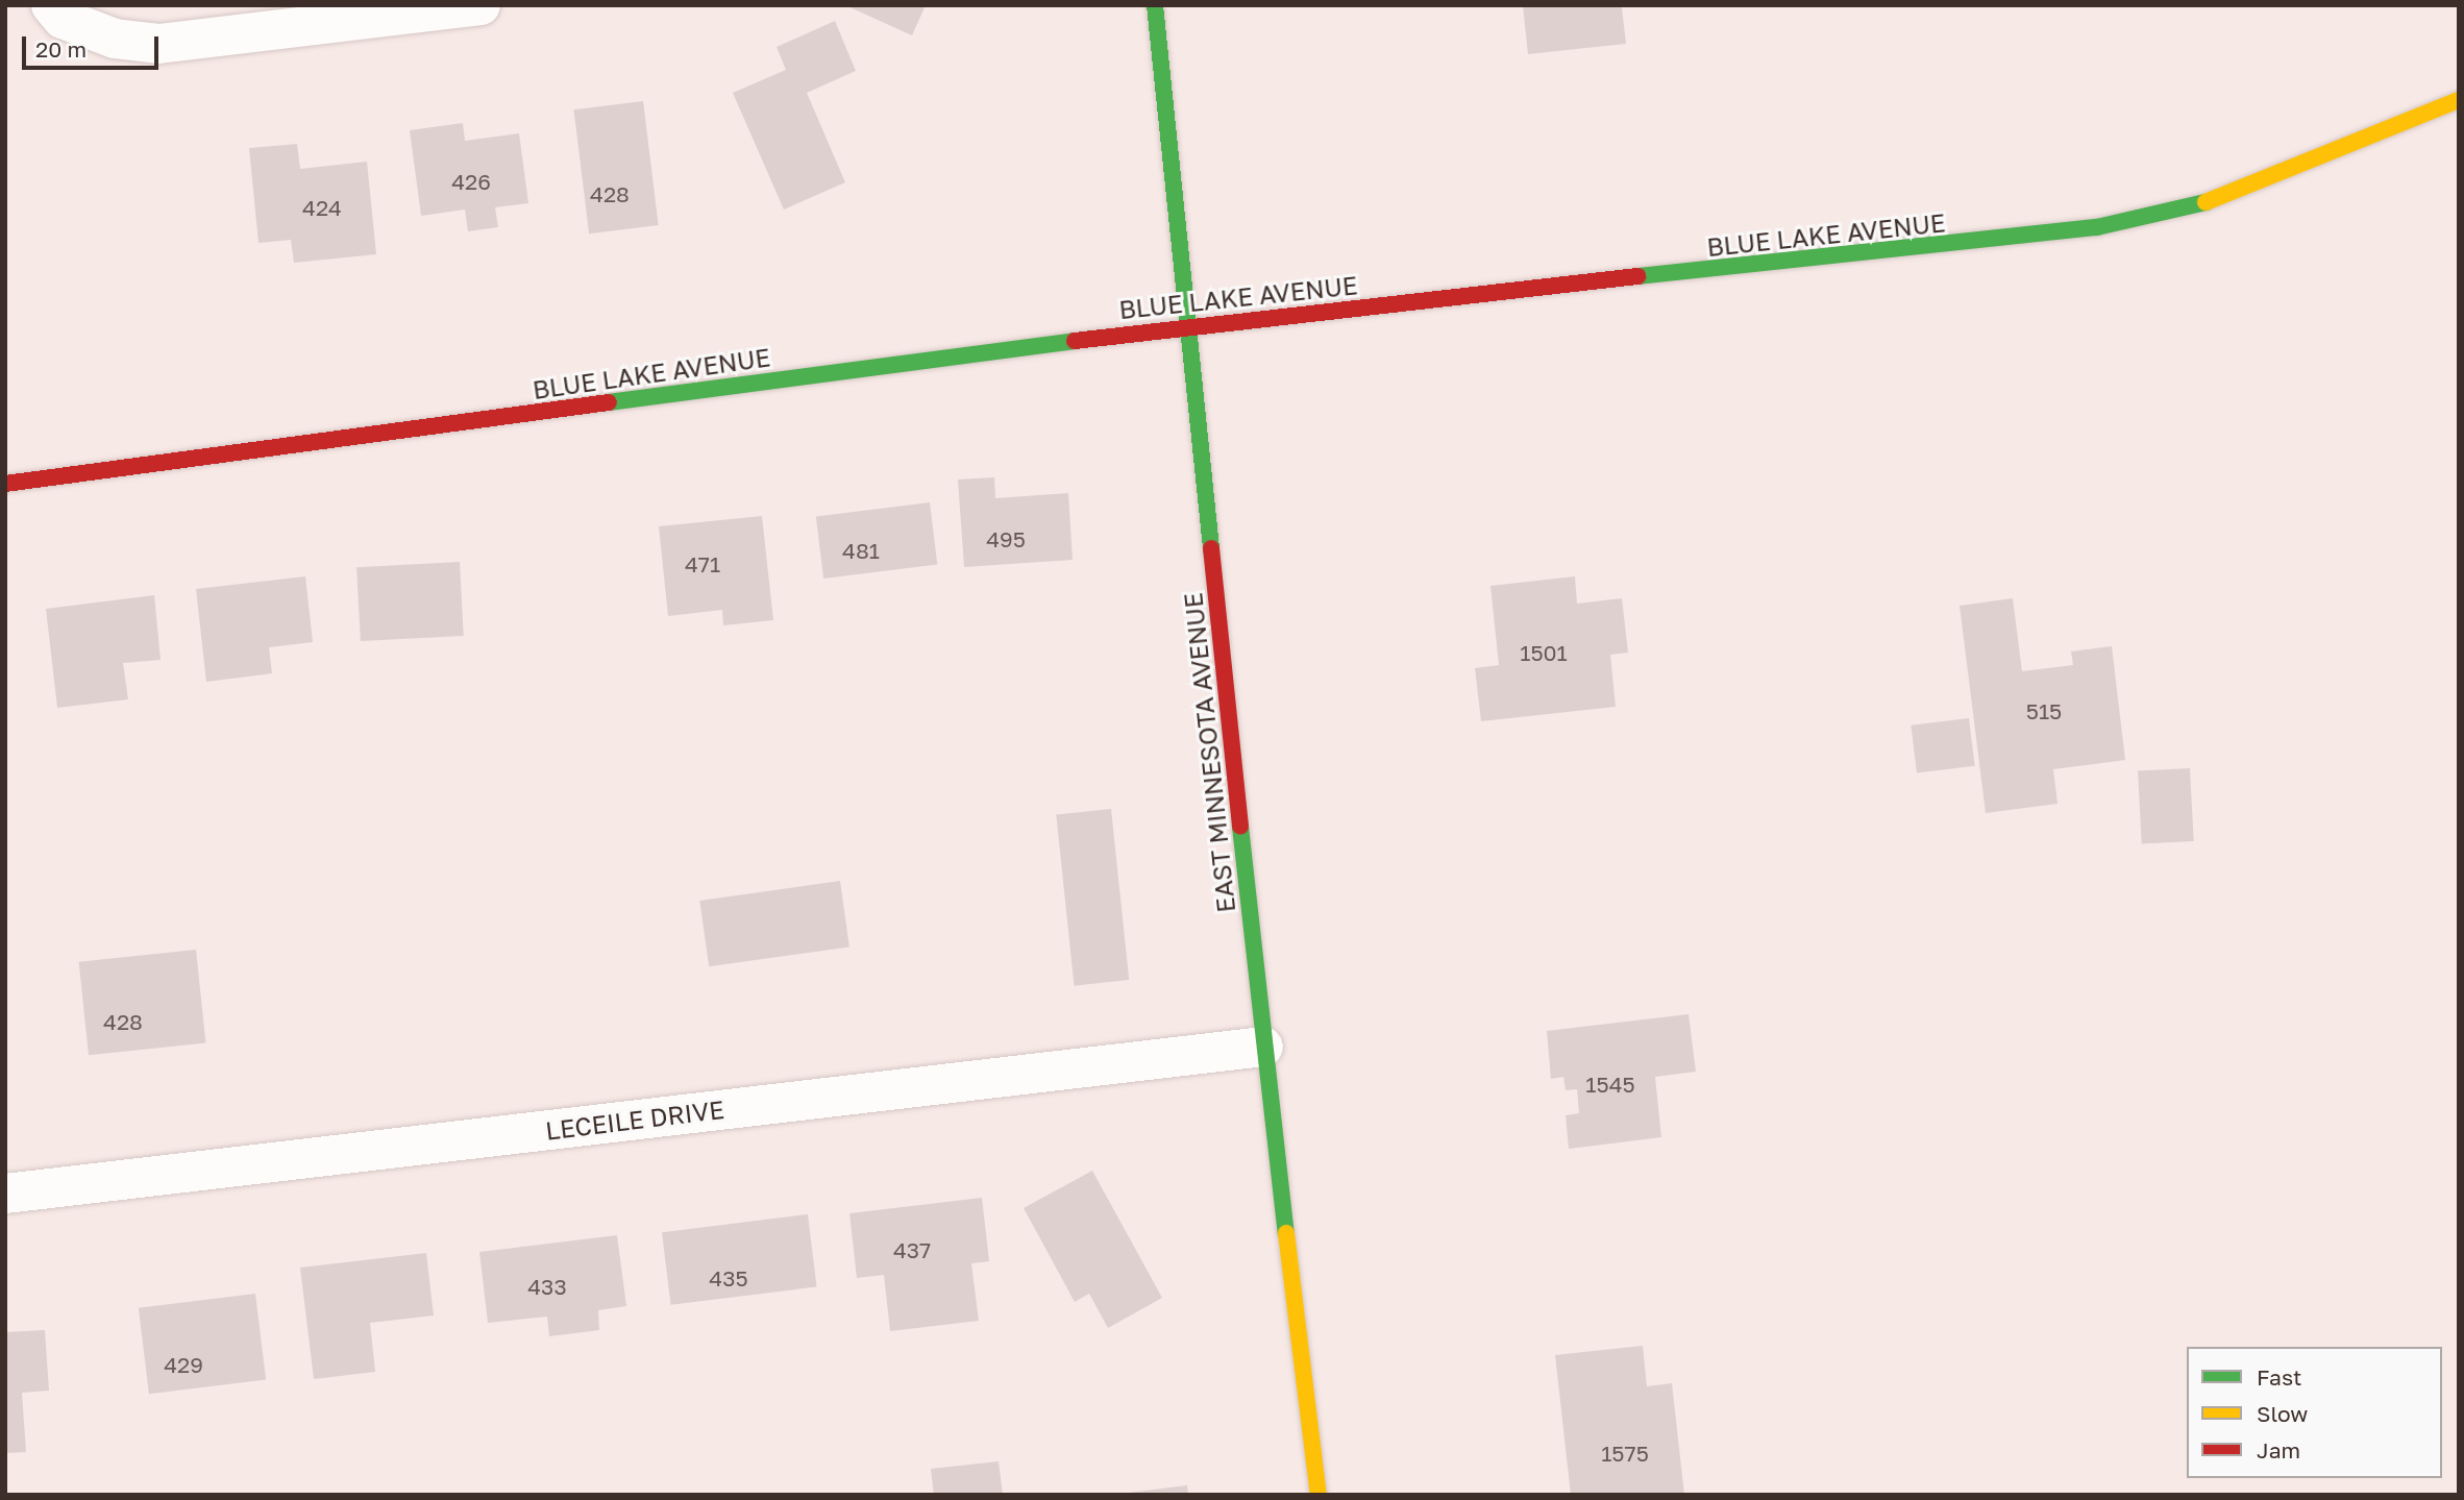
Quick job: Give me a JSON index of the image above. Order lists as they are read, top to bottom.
{
  "streets": {
    "main road": ["BLUE LAKE AVENUE", "EAST MINNESOTA AVENUE"],
    "street": ["LECEILE DRIVE"]
  },
  "crossings": [
    ["BLUE LAKE AVENUE", "EAST MINNESOTA AVENUE"],
    ["EAST MINNESOTA AVENUE", "LECEILE DRIVE"]
  ],
  "house_numbers": [
    "426",
    "428",
    "424",
    "495",
    "481",
    "471",
    "1501",
    "515",
    "428",
    "1545",
    "437",
    "435",
    "433",
    "429",
    "1575"
  ],
  "legend": ["Fast", "Slow", "Jam"],
  "scale_bar": "20 m"
}
